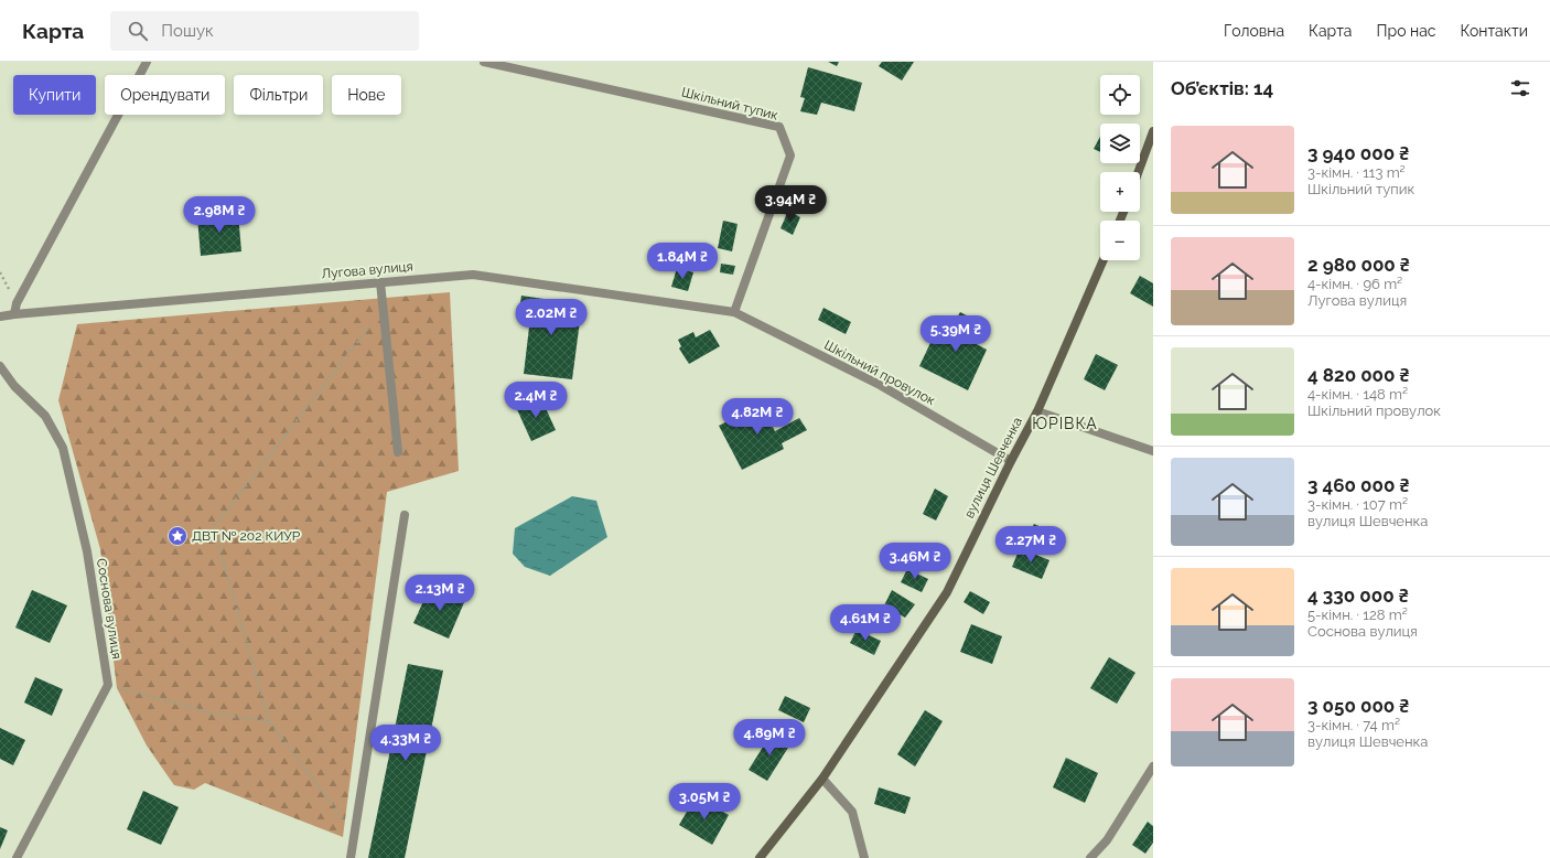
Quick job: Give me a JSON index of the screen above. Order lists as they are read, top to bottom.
{
  "streets": {
    "street": [
      "Шкільний тупик",
      "Лугова вулиця",
      "Шкільний провулок",
      "вулиця Шевченка",
      "Соснова вулиця"
    ]
  },
  "crossings": [
    ["Шкільний тупик", "Лугова вулиця"],
    ["Шкільний тупик", "Шкільний провулок"],
    ["Лугова вулиця", "Шкільний провулок"],
    ["Шкільний провулок", "вулиця Шевченка"]
  ],
  "districts": ["ЮРІВКА"],
  "places": {
    "place": ["ДВТ № 202 КИУР"]
  },
  "page": {
    "header": "Карта",
    "search": "Пошук",
    "nav": [
      "Головна",
      "Карта",
      "Про нас",
      "Контакти"
    ],
    "heading": "Об’єктів: 14",
    "map_buttons": ["+", "−"],
    "chip": [
      "Купити",
      "Орендувати",
      "Фільтри",
      "Нове"
    ],
    "list": [
      {
        "name": "3 940 000 ₴",
        "note": "3-кімн. · 113 m² · Шкільний тупик"
      },
      {
        "name": "2 980 000 ₴",
        "note": "4-кімн. · 96 m² · Лугова вулиця"
      },
      {
        "name": "4 820 000 ₴",
        "note": "4-кімн. · 148 m² · Шкільний провулок"
      },
      {
        "name": "3 460 000 ₴",
        "note": "3-кімн. · 107 m² · вулиця Шевченка"
      },
      {
        "name": "4 330 000 ₴",
        "note": "5-кімн. · 128 m² · Соснова вулиця"
      },
      {
        "name": "3 050 000 ₴",
        "note": "3-кімн. · 74 m² · вулиця Шевченка"
      }
    ],
    "price": [
      "3.94M ₴",
      "2.98M ₴",
      "1.84M ₴",
      "2.02M ₴",
      "5.39M ₴",
      "2.4M ₴",
      "4.82M ₴",
      "2.27M ₴",
      "3.46M ₴",
      "2.13M ₴",
      "4.61M ₴",
      "4.89M ₴",
      "4.33M ₴",
      "3.05M ₴"
    ]
  }
}
